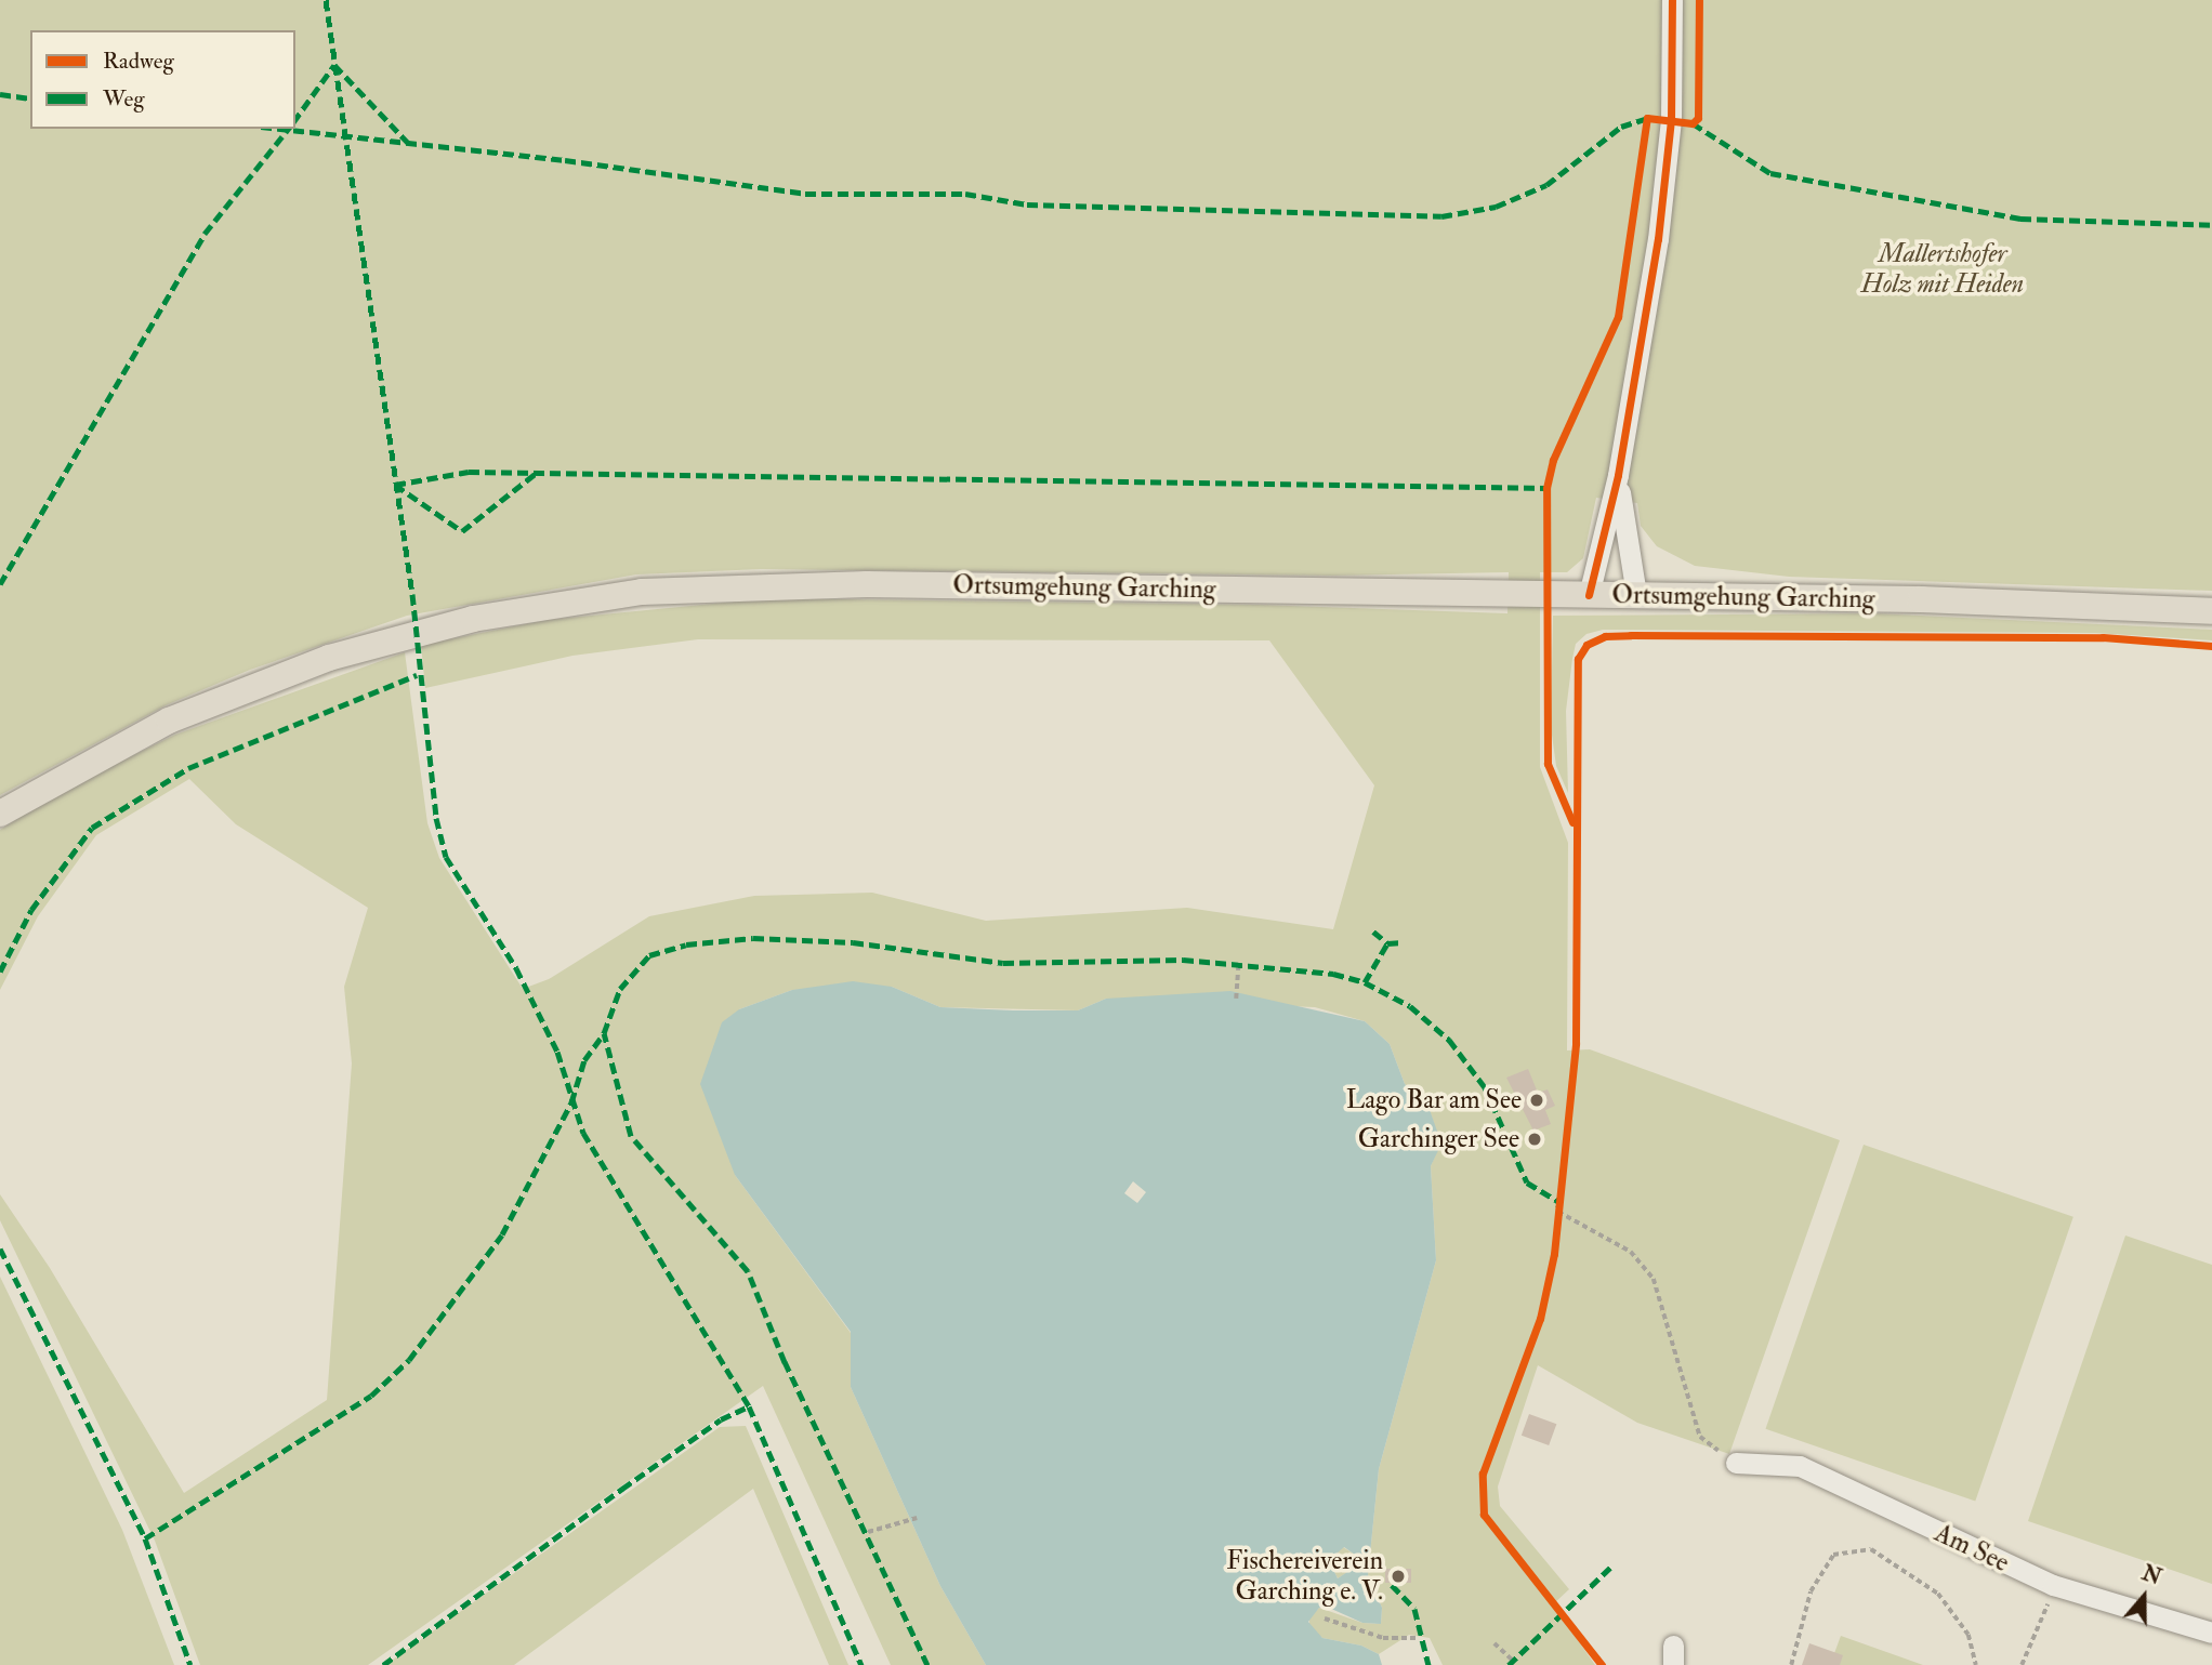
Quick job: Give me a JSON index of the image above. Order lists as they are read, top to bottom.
{
  "streets": {
    "main road": ["Ortsumgehung Garching"],
    "street": ["Am See"]
  },
  "parks": ["Mallertshofer Holz mit Heiden"],
  "places": ["Lago Bar am See", "Garchinger See", "Fischereiverein Garching e. V."],
  "legend": ["Radweg", "Weg"],
  "north": "top"
}
